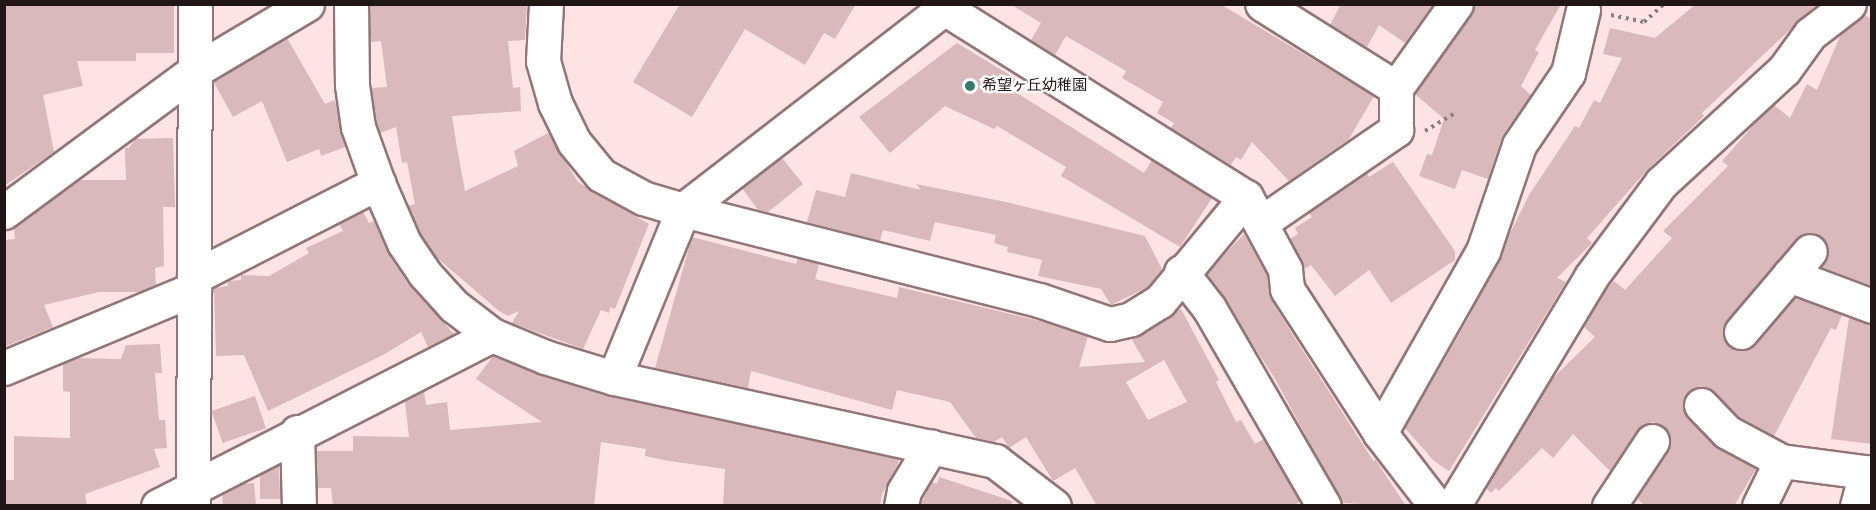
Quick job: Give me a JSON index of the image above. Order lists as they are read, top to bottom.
{
  "places": ["希望ヶ丘幼稚園"]
}
